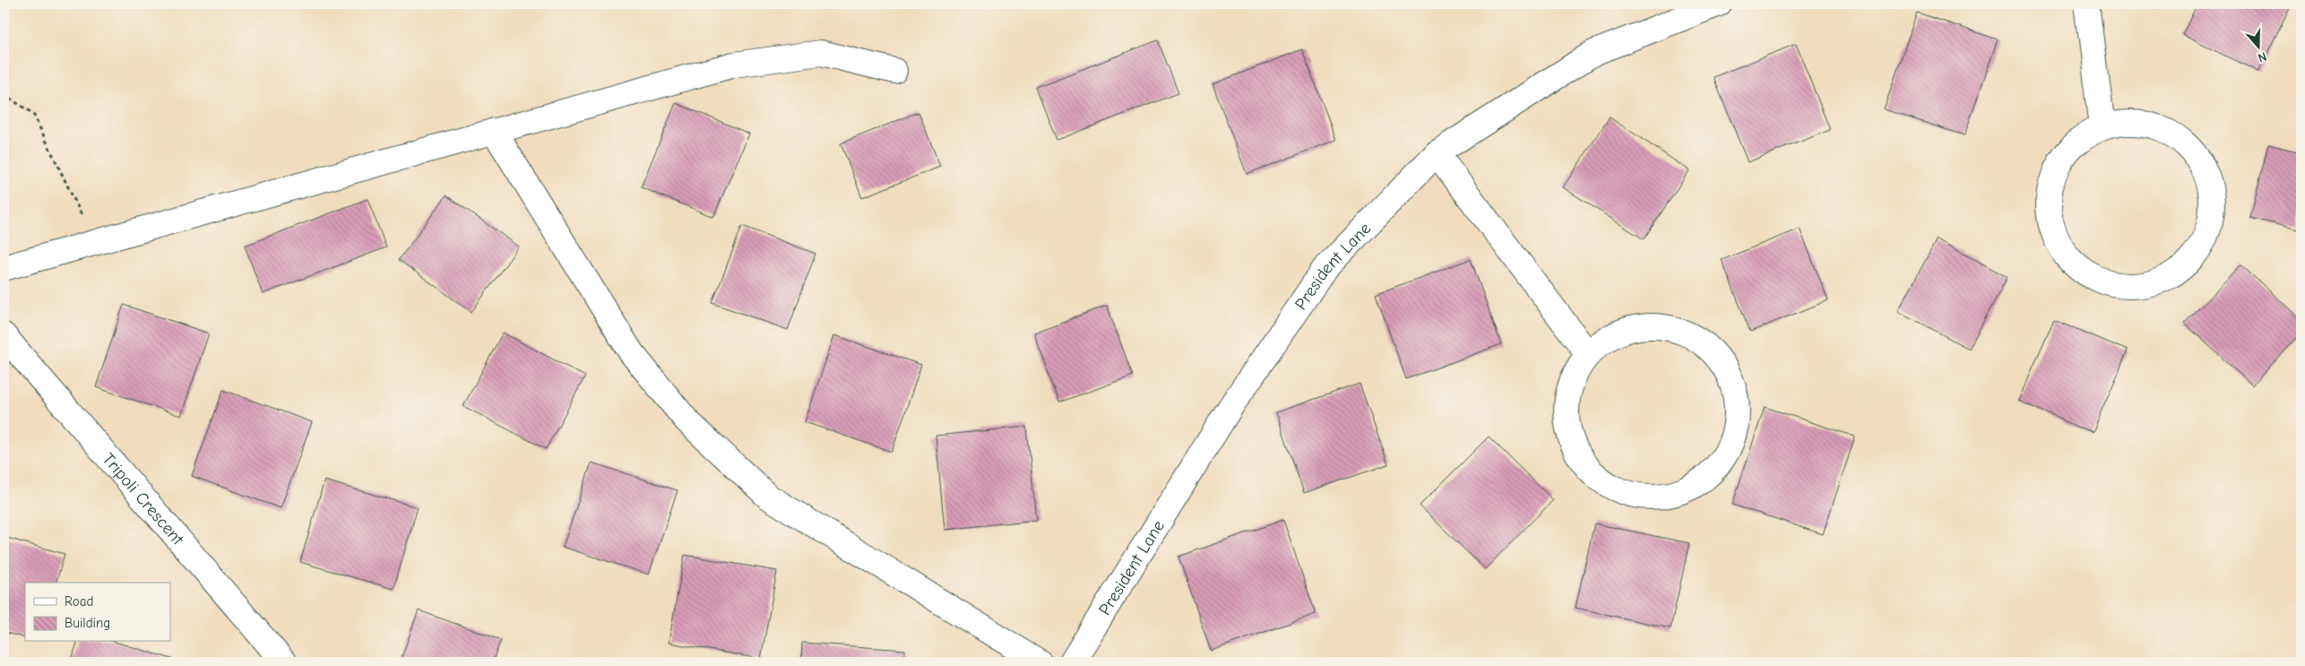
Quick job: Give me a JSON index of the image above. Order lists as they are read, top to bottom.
{
  "streets": {
    "street": ["President Lane", "Tripoli Crescent"]
  },
  "legend": ["Road", "Building"],
  "north": "bottom"
}
